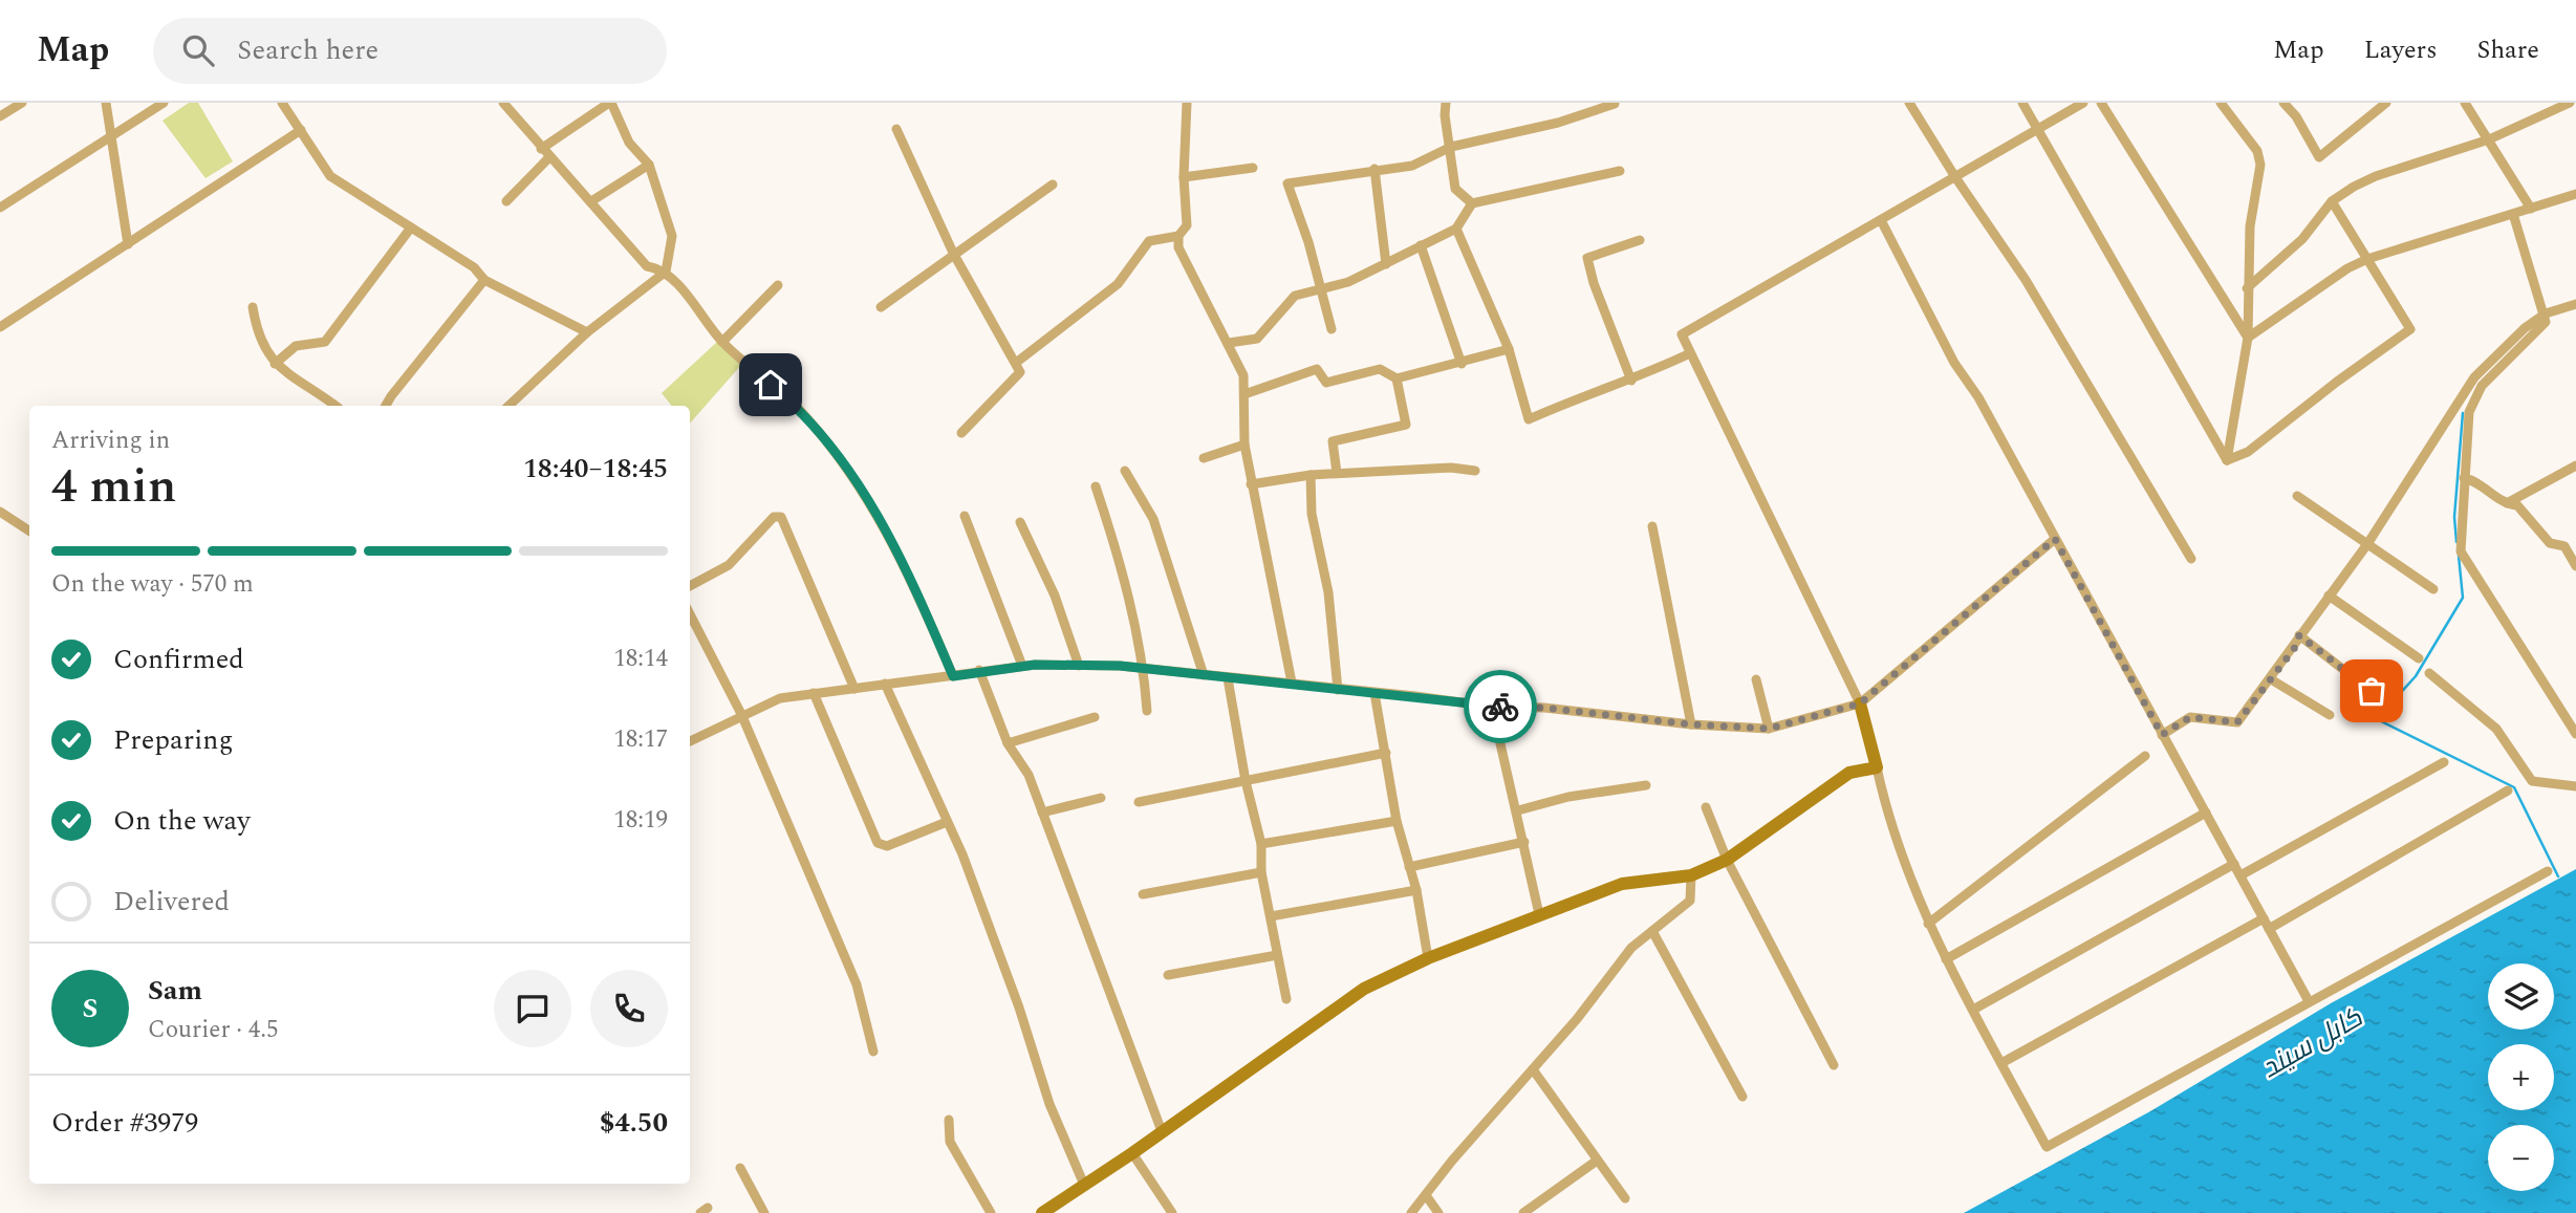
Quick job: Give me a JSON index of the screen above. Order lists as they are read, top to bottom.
{
  "water": ["کابل سيند"],
  "page": {
    "header": "Map",
    "search": "Search here",
    "nav": ["Map", "Layers", "Share"],
    "heading": ["4 min", "Arriving in", "18:40–18:45"],
    "panel": [
      "Sam",
      "Courier · 4.5",
      "Order #3979",
      "$4.50"
    ],
    "bar": "On the way · 570 m",
    "list": [
      ["Confirmed", "18:14"],
      ["Preparing", "18:17"],
      ["On the way", "18:19"],
      "Delivered"
    ],
    "map_buttons": ["+", "−"],
    "round": "S"
  }
}
